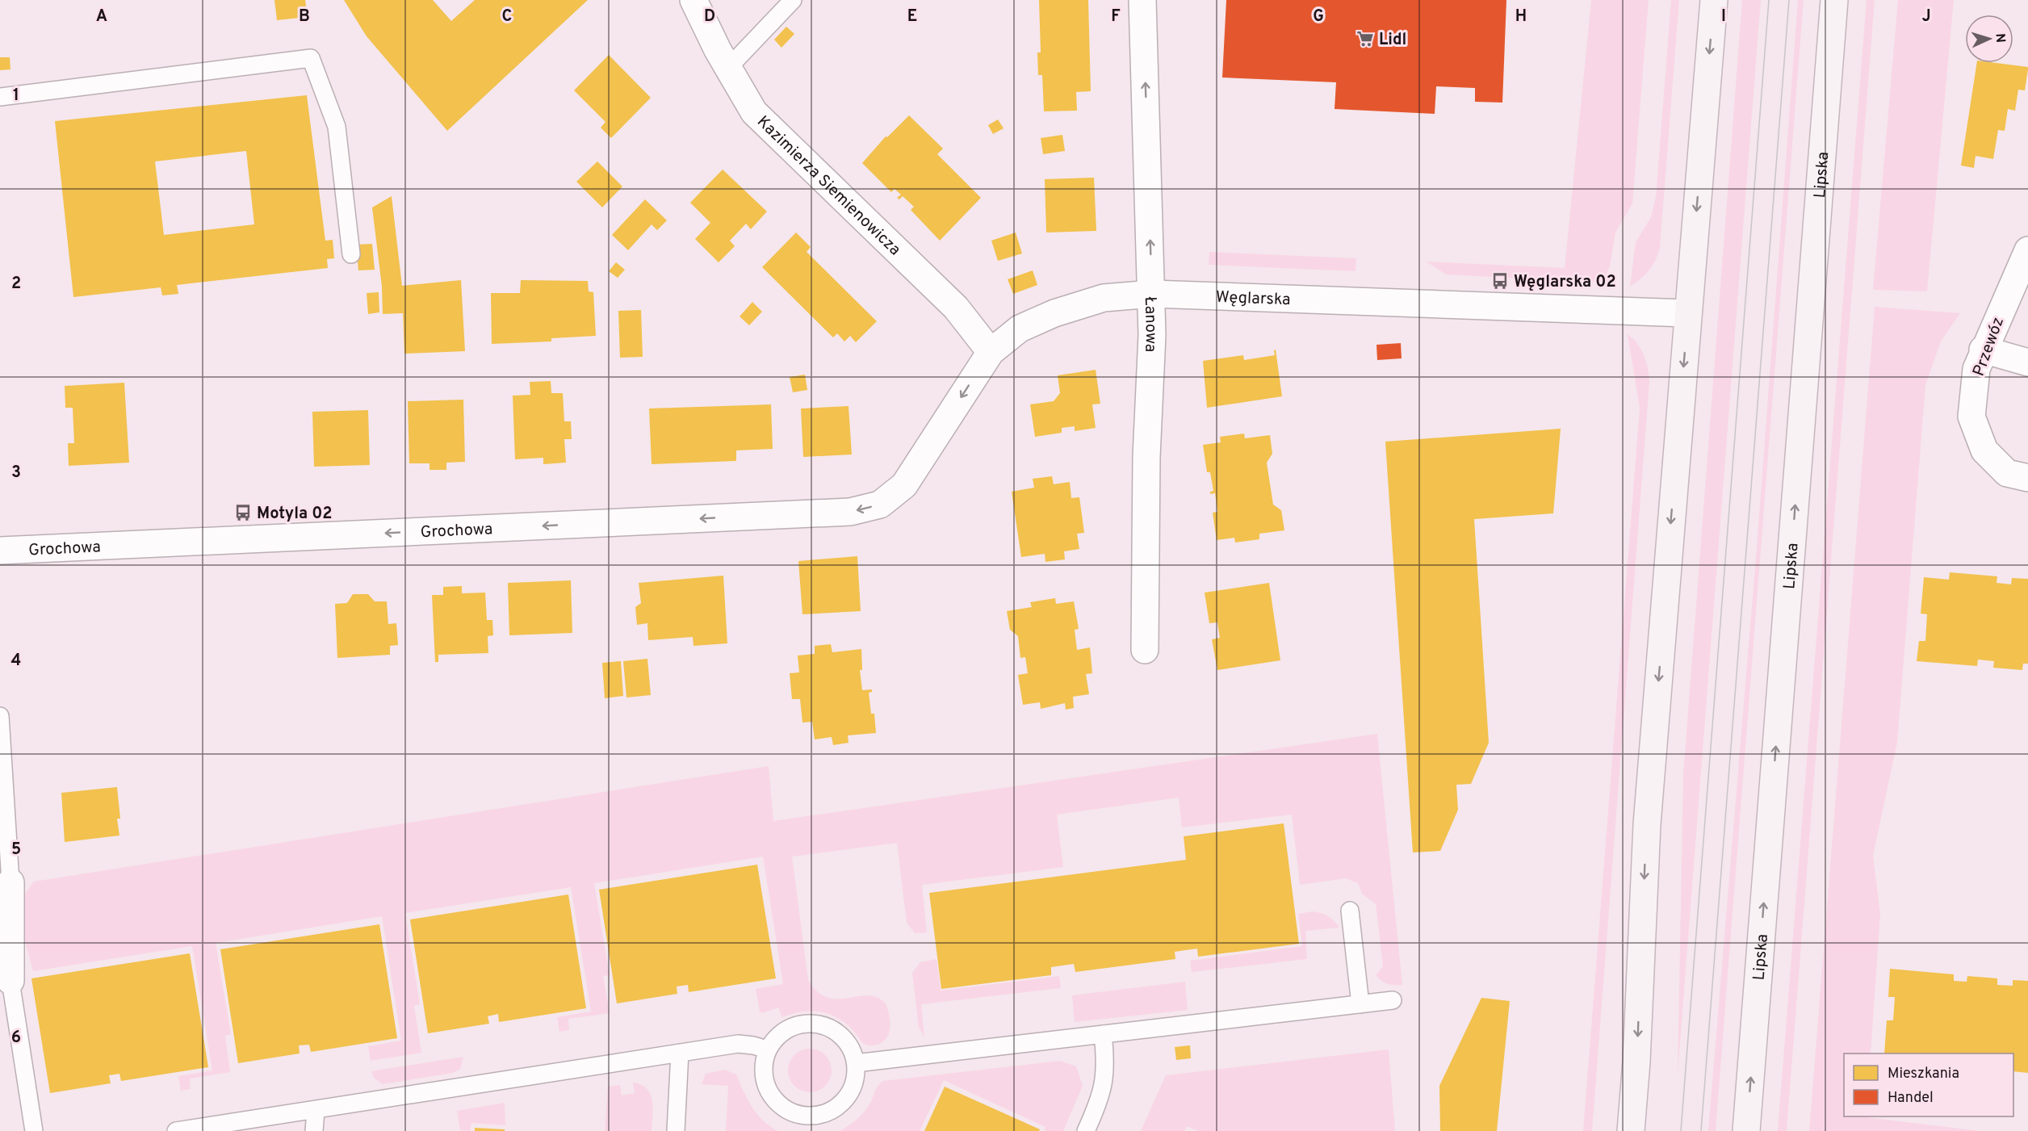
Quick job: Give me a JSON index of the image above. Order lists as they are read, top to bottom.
{
  "streets": {
    "main road": ["Lipska"],
    "street": [
      "Kazimierza Siemienowicza",
      "Węglarska",
      "Łanowa",
      "Przewóz",
      "Grochowa"
    ]
  },
  "crossings": [
    ["Kazimierza Siemienowicza", "Węglarska"],
    ["Węglarska", "Łanowa"],
    ["Węglarska", "Grochowa"]
  ],
  "one_way": ["Łanowa", "Grochowa"],
  "places": {
    "supermarket": ["Lidl"],
    "bus stop": ["Węglarska 02", "Motyla 02"]
  },
  "legend": ["Mieszkania", "Handel"],
  "north": "right",
  "grid": {
    "columns": [
      "A",
      "B",
      "C",
      "D",
      "E",
      "F",
      "G",
      "H",
      "I",
      "J"
    ],
    "rows": [
      "1",
      "2",
      "3",
      "4",
      "5",
      "6"
    ]
  }
}
